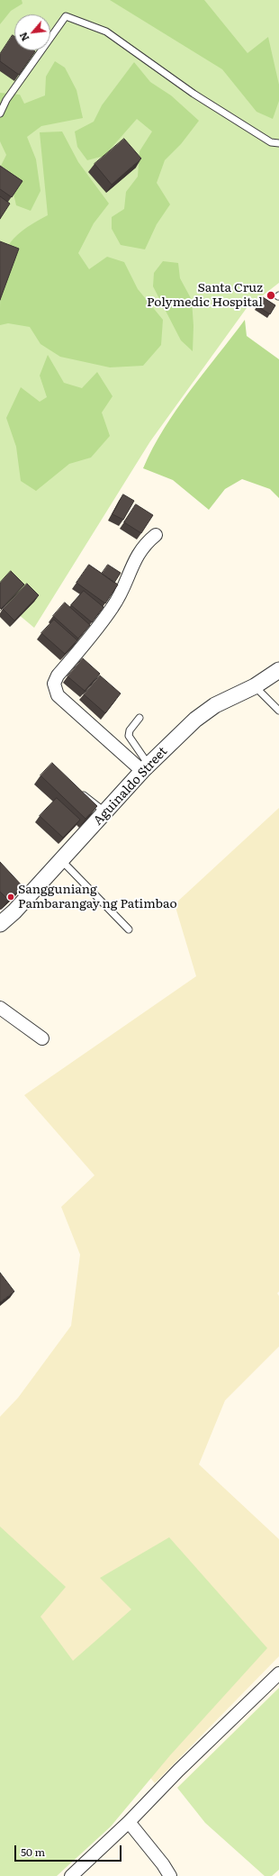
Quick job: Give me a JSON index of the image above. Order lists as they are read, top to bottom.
{
  "streets": {
    "street": ["Aguinaldo Street"]
  },
  "places": ["Santa Cruz Polymedic Hospital", "Sangguniang Pambarangay ng Patimbao"],
  "scale_bar": "50 m",
  "north": "bottom left"
}
